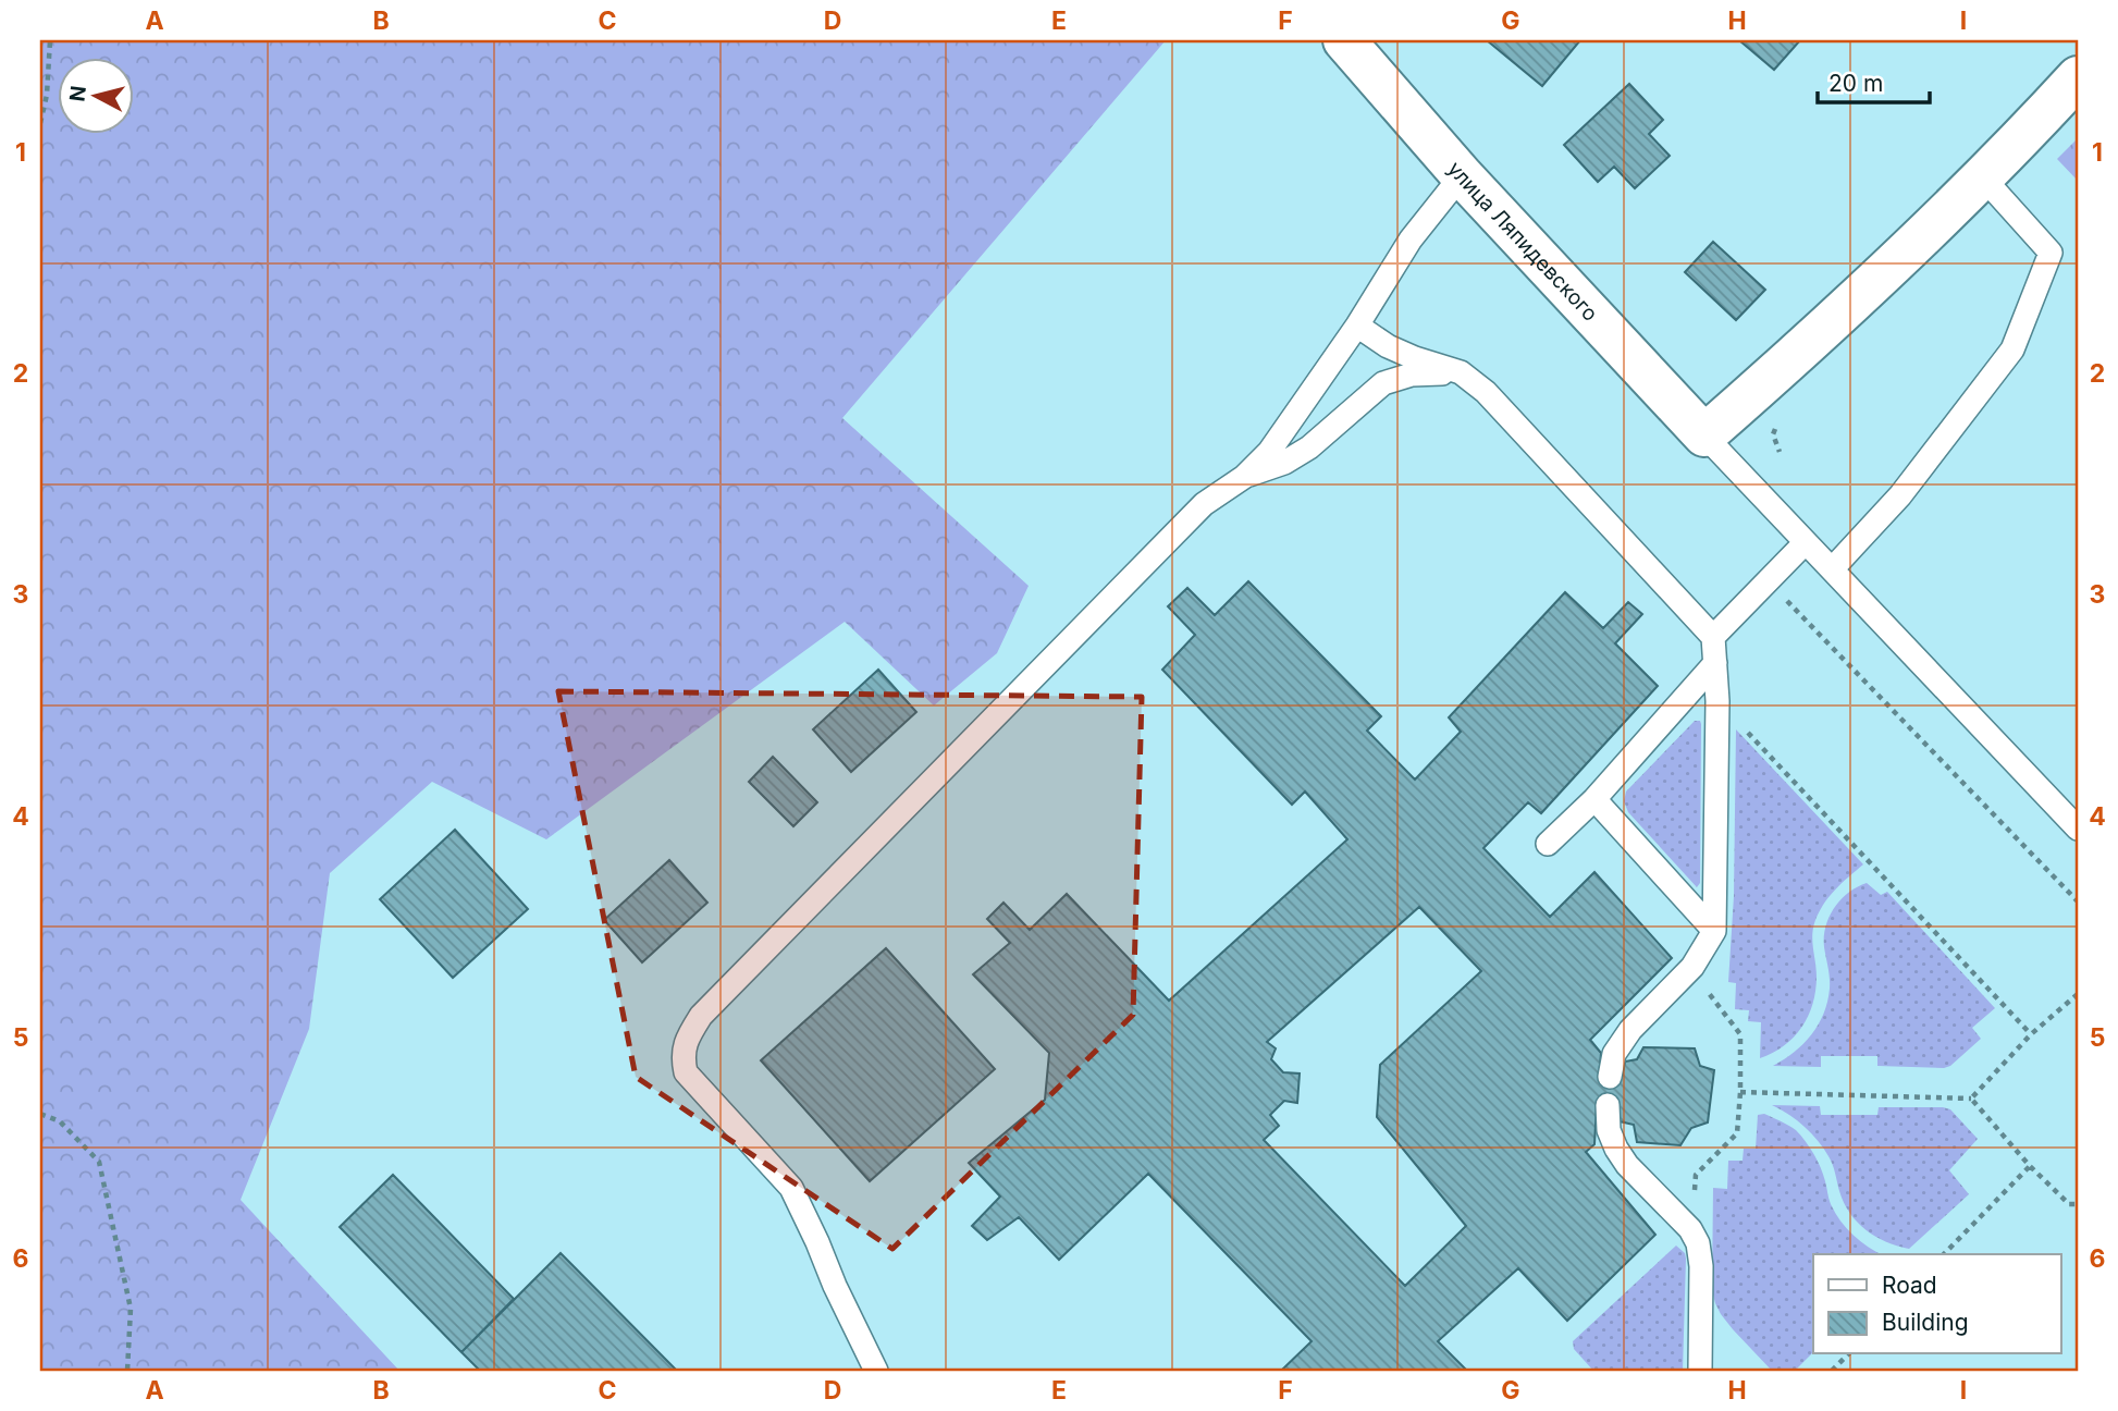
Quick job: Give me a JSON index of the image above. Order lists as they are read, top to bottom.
{
  "streets": {
    "street": ["улица Ляпидевского"]
  },
  "legend": ["Road", "Building"],
  "scale_bar": "20 m",
  "north": "left",
  "grid": {
    "columns": [
      "A",
      "B",
      "C",
      "D",
      "E",
      "F",
      "G",
      "H",
      "I"
    ],
    "rows": [
      "1",
      "2",
      "3",
      "4",
      "5",
      "6"
    ]
  }
}
